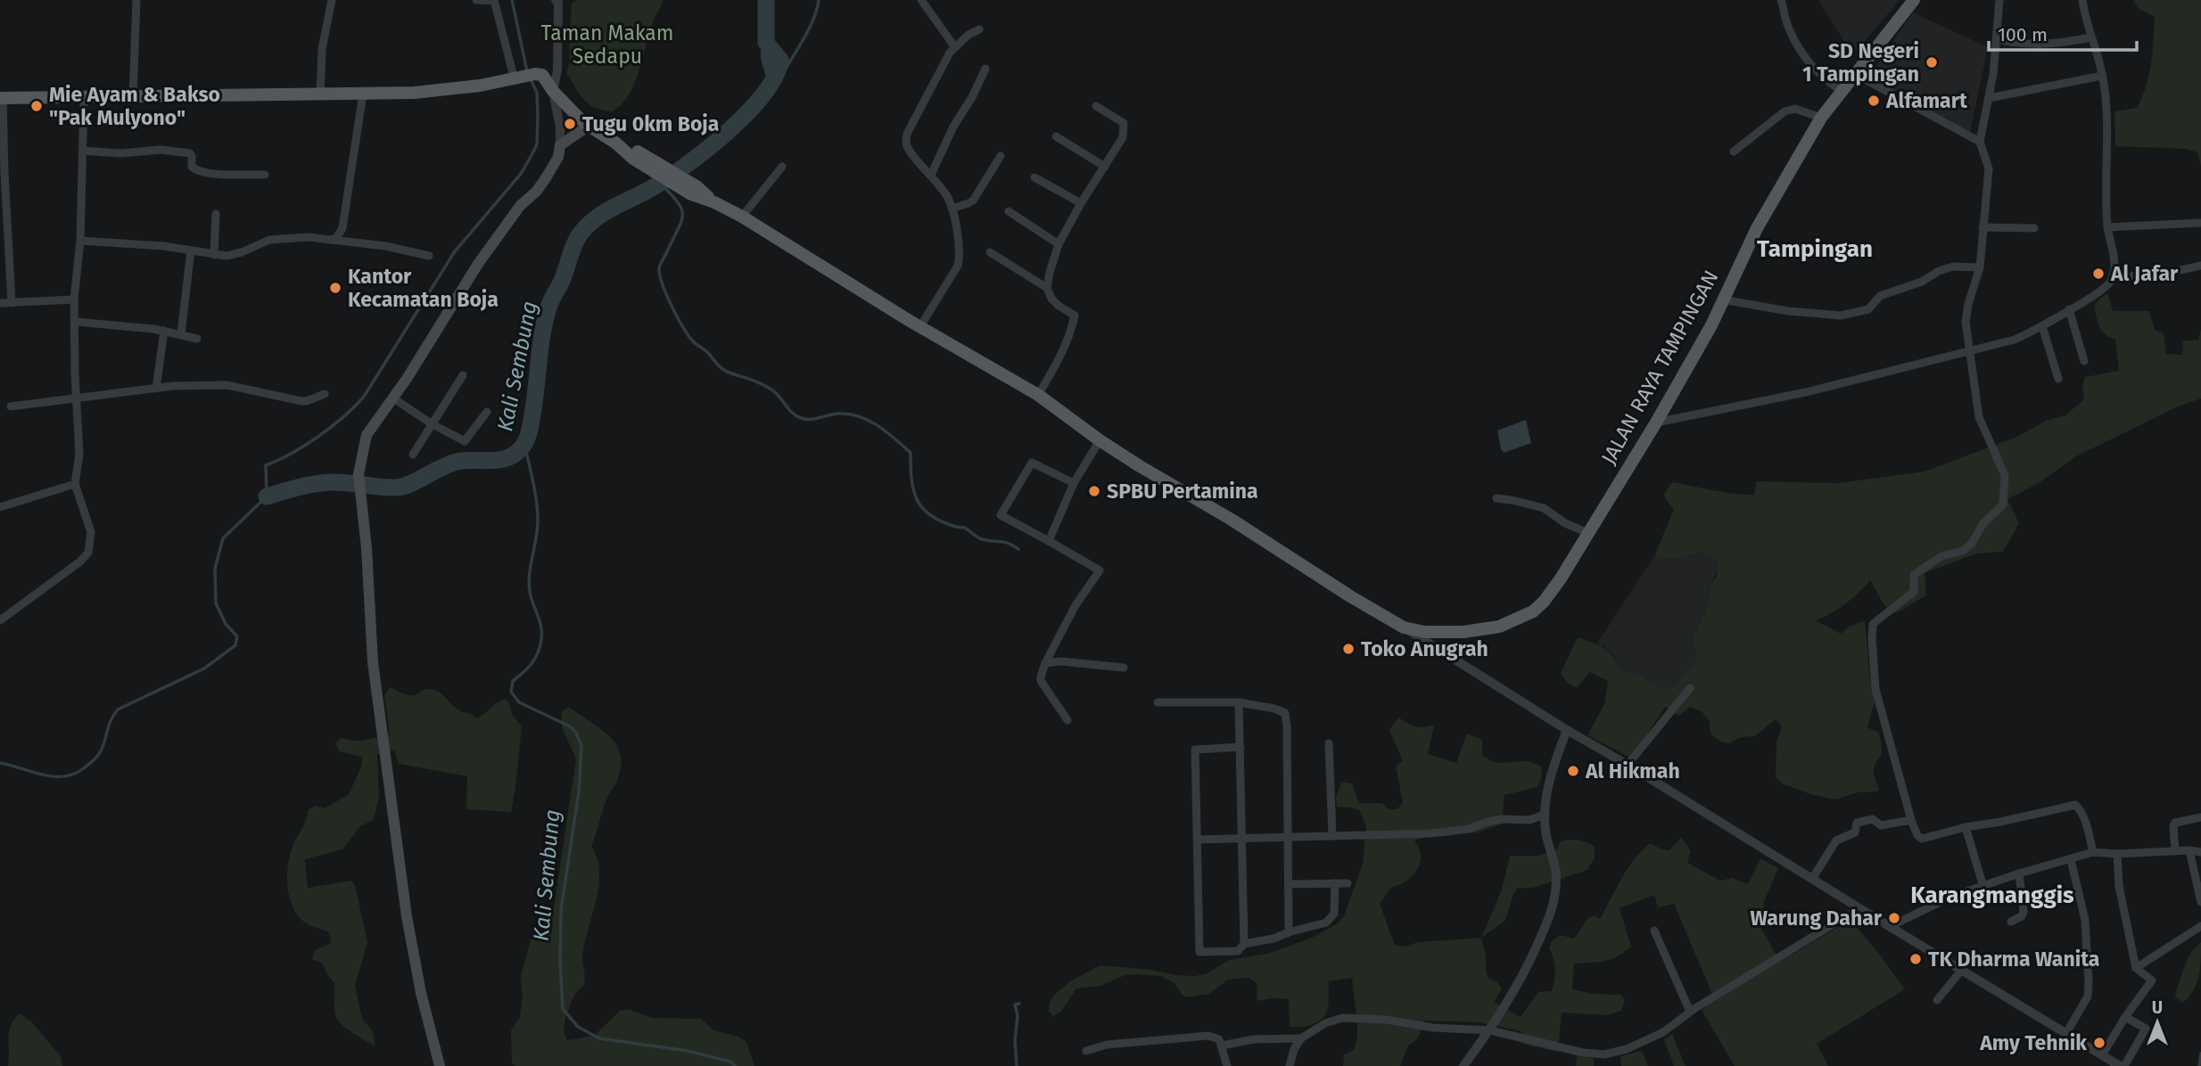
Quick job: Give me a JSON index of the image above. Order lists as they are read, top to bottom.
{
  "streets": {
    "main road": ["JALAN RAYA TAMPINGAN"]
  },
  "districts": ["Tampingan", "Karangmanggis"],
  "water": ["Kali Sembung"],
  "parks": ["Taman Makam Sedapu"],
  "places": [
    "SD Negeri 1 Tampingan",
    "Alfamart",
    "Mie Ayam & Bakso \"Pak Mulyono\"",
    "Tugu 0km Boja",
    "Al Jafar",
    "Kantor Kecamatan Boja",
    "SPBU Pertamina",
    "Toko Anugrah",
    "Al Hikmah",
    "Warung Dahar",
    "TK Dharma Wanita",
    "Amy Tehnik"
  ],
  "scale_bar": "100 m",
  "north": "top"
}
